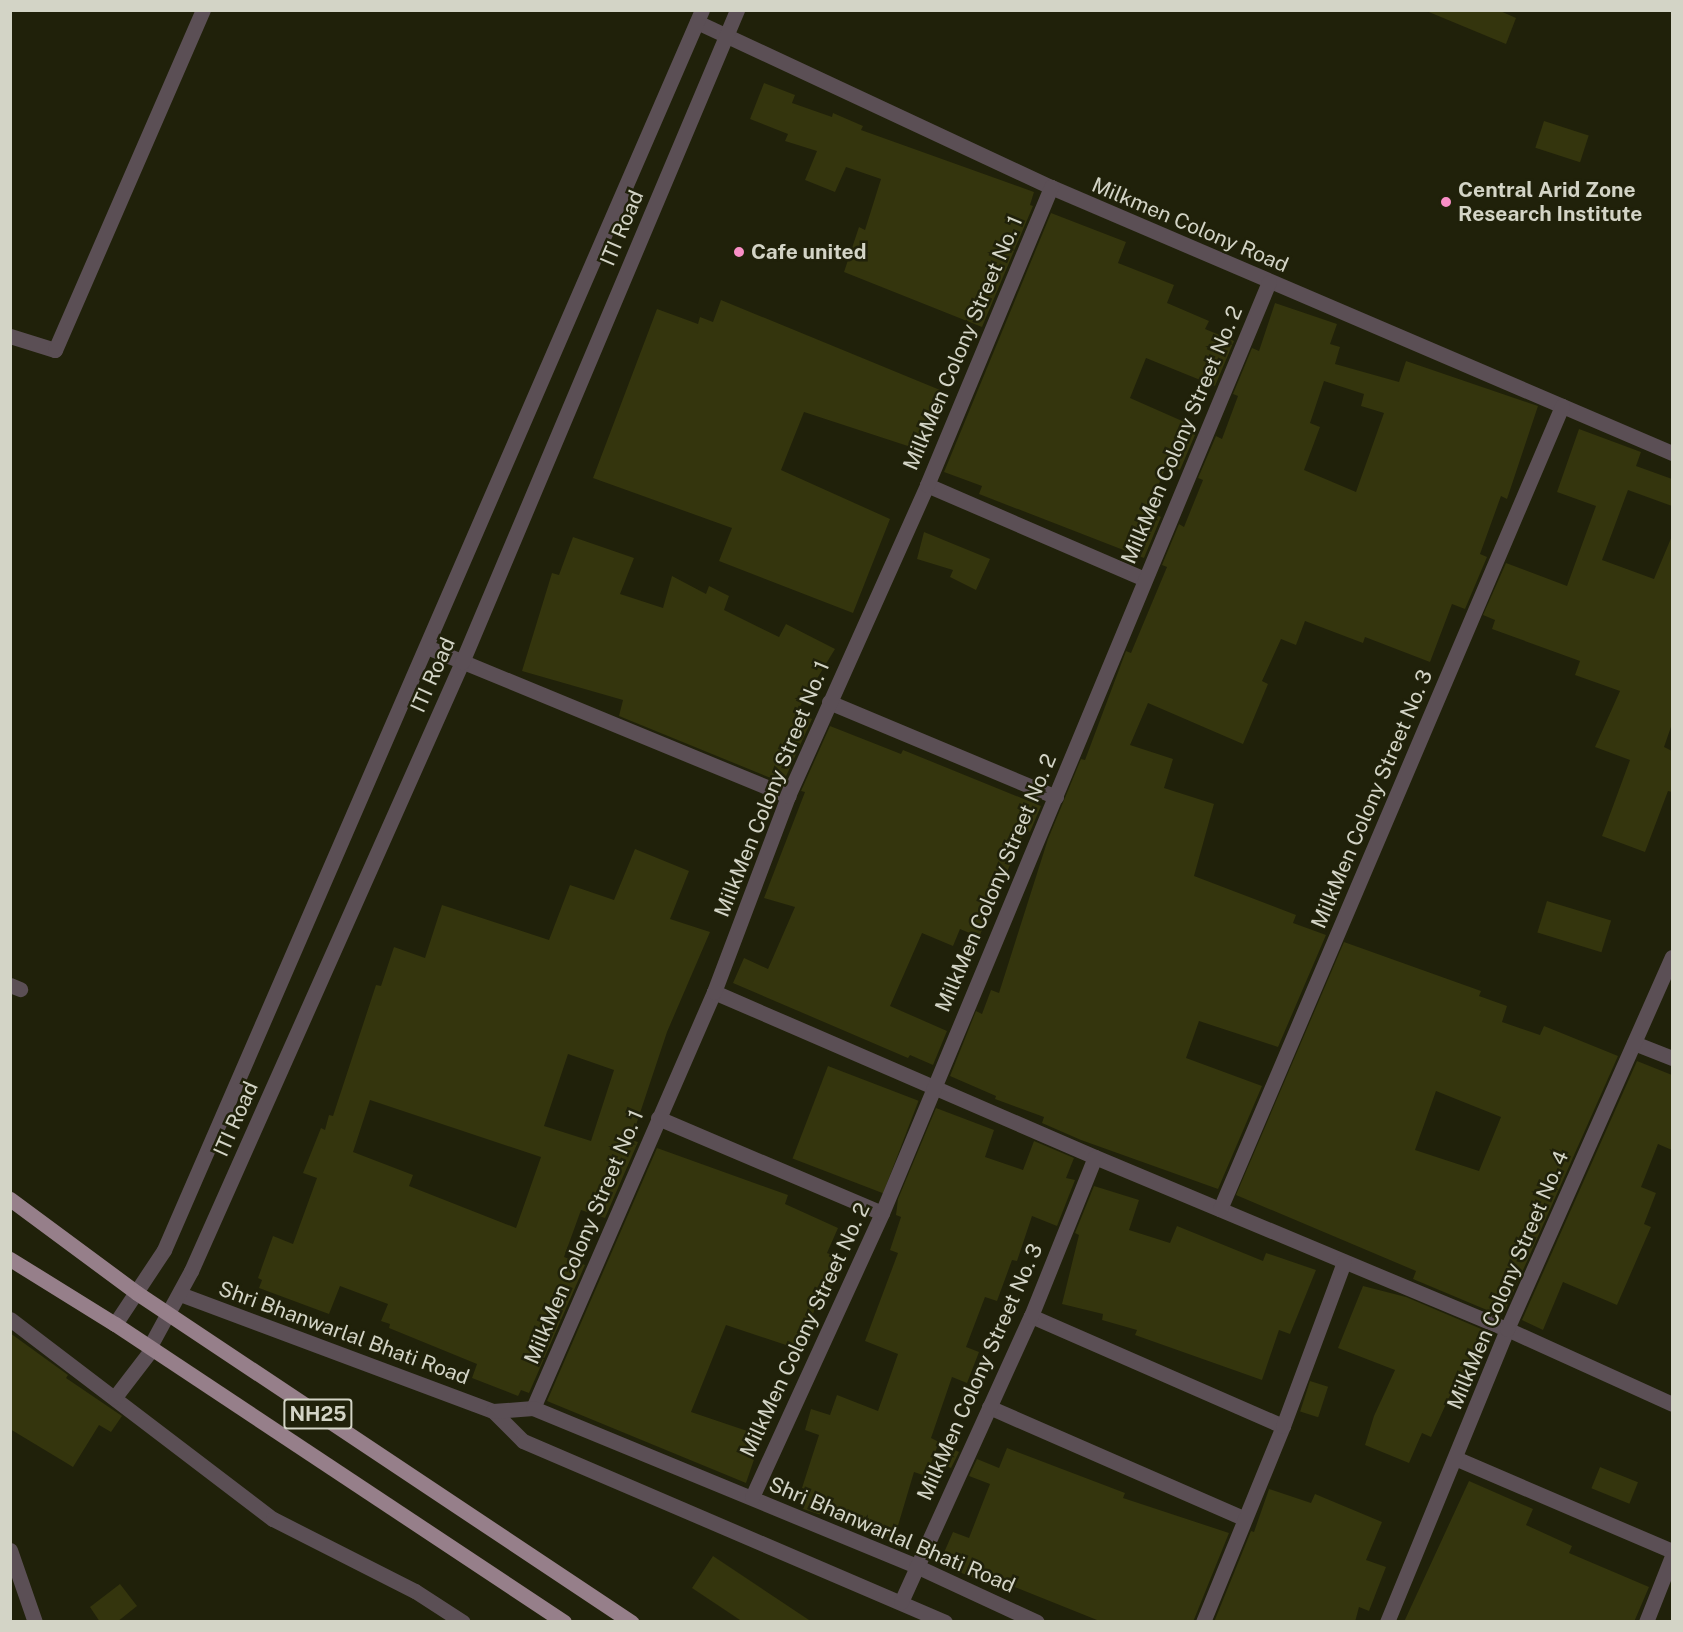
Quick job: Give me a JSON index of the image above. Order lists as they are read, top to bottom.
{
  "streets": {
    "main road": ["NH25"],
    "street": [
      "Milkmen Colony Road",
      "ITI Road",
      "MilkMen Colony Street No. 1",
      "MilkMen Colony Street No. 2",
      "MilkMen Colony Street No. 3",
      "MilkMen Colony Street No. 4",
      "Shri Bhanwarlal Bhati Road"
    ]
  },
  "crossings": [
    ["Milkmen Colony Road", "ITI Road"],
    ["Milkmen Colony Road", "MilkMen Colony Street No. 1"],
    ["Milkmen Colony Road", "MilkMen Colony Street No. 2"],
    ["Milkmen Colony Road", "MilkMen Colony Street No. 3"],
    ["ITI Road", "Shri Bhanwarlal Bhati Road"],
    ["ITI Road", "NH25"],
    ["MilkMen Colony Street No. 1", "Shri Bhanwarlal Bhati Road"],
    ["MilkMen Colony Street No. 2", "Shri Bhanwarlal Bhati Road"],
    ["MilkMen Colony Street No. 3", "Shri Bhanwarlal Bhati Road"]
  ],
  "places": ["Central Arid Zone Research Institute", "Cafe united"]
}
